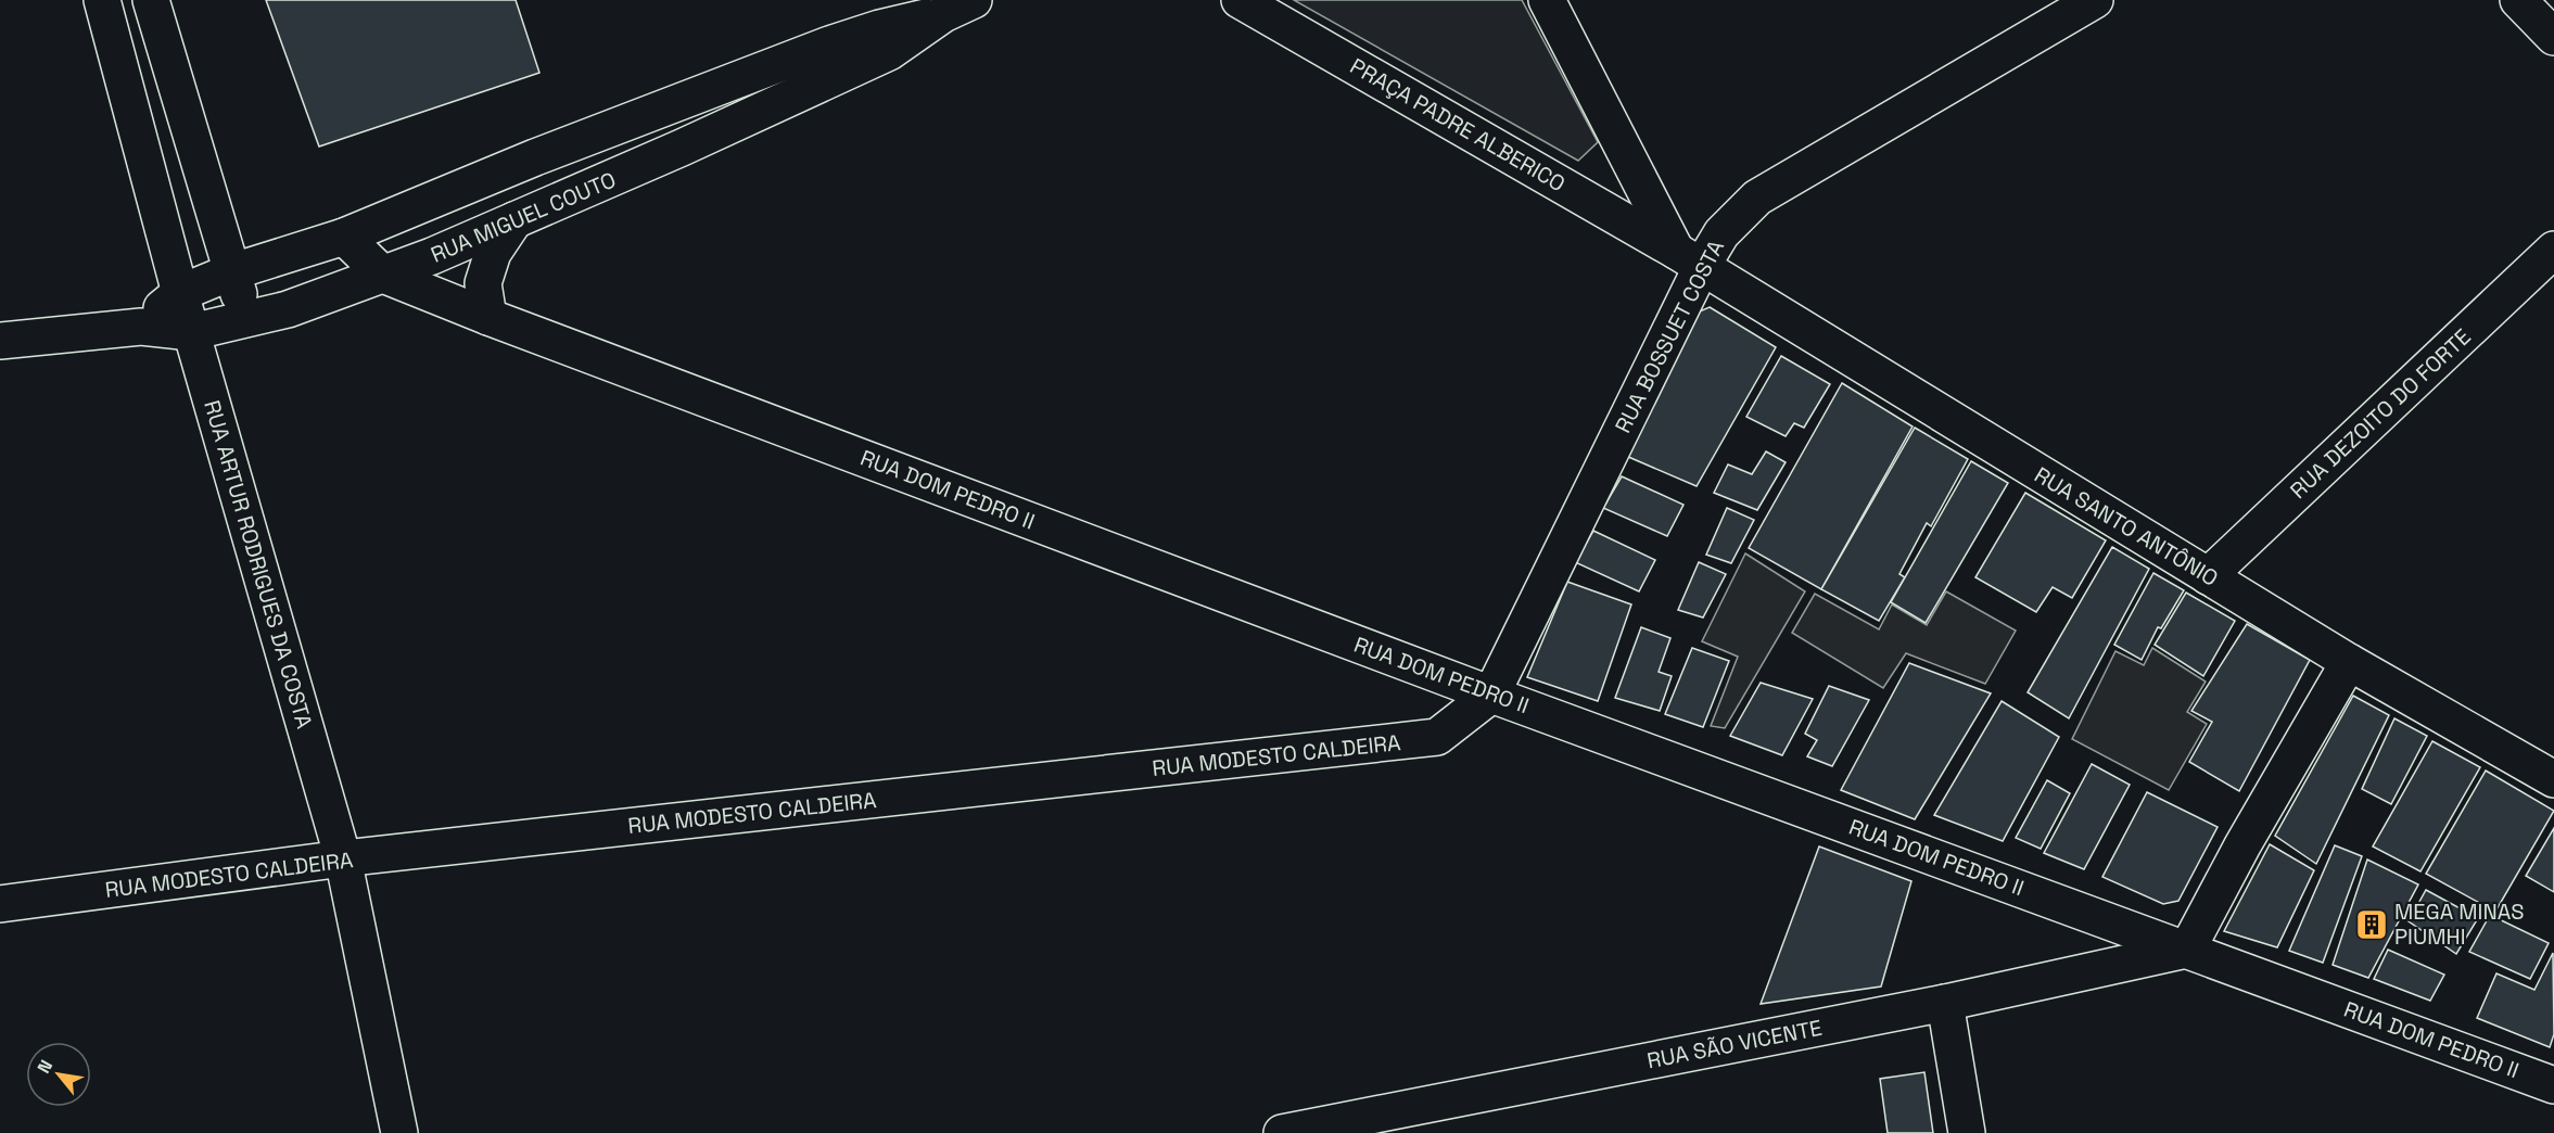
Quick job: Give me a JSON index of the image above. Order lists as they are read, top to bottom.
{
  "streets": {
    "street": [
      "PRAÇA PADRE ALBERICO",
      "RUA MIGUEL COUTO",
      "RUA BOSSUET COSTA",
      "RUA DEZOITO DO FORTE",
      "RUA DOM PEDRO II",
      "RUA SANTO ANTÔNIO",
      "RUA ARTUR RODRIGUES DA COSTA",
      "RUA MODESTO CALDEIRA",
      "RUA SÃO VICENTE"
    ]
  },
  "crossings": [
    ["PRAÇA PADRE ALBERICO", "RUA BOSSUET COSTA"],
    ["PRAÇA PADRE ALBERICO", "RUA SANTO ANTÔNIO"],
    ["RUA MIGUEL COUTO", "RUA DOM PEDRO II"],
    ["RUA MIGUEL COUTO", "RUA ARTUR RODRIGUES DA COSTA"],
    ["RUA BOSSUET COSTA", "RUA DOM PEDRO II"],
    ["RUA BOSSUET COSTA", "RUA SANTO ANTÔNIO"],
    ["RUA BOSSUET COSTA", "RUA MODESTO CALDEIRA"],
    ["RUA DEZOITO DO FORTE", "RUA SANTO ANTÔNIO"],
    ["RUA DOM PEDRO II", "RUA MODESTO CALDEIRA"],
    ["RUA DOM PEDRO II", "RUA SÃO VICENTE"],
    ["RUA ARTUR RODRIGUES DA COSTA", "RUA MODESTO CALDEIRA"]
  ],
  "places": {
    "building": ["MEGA MINAS PIUMHI"]
  },
  "north": "top left"
}
